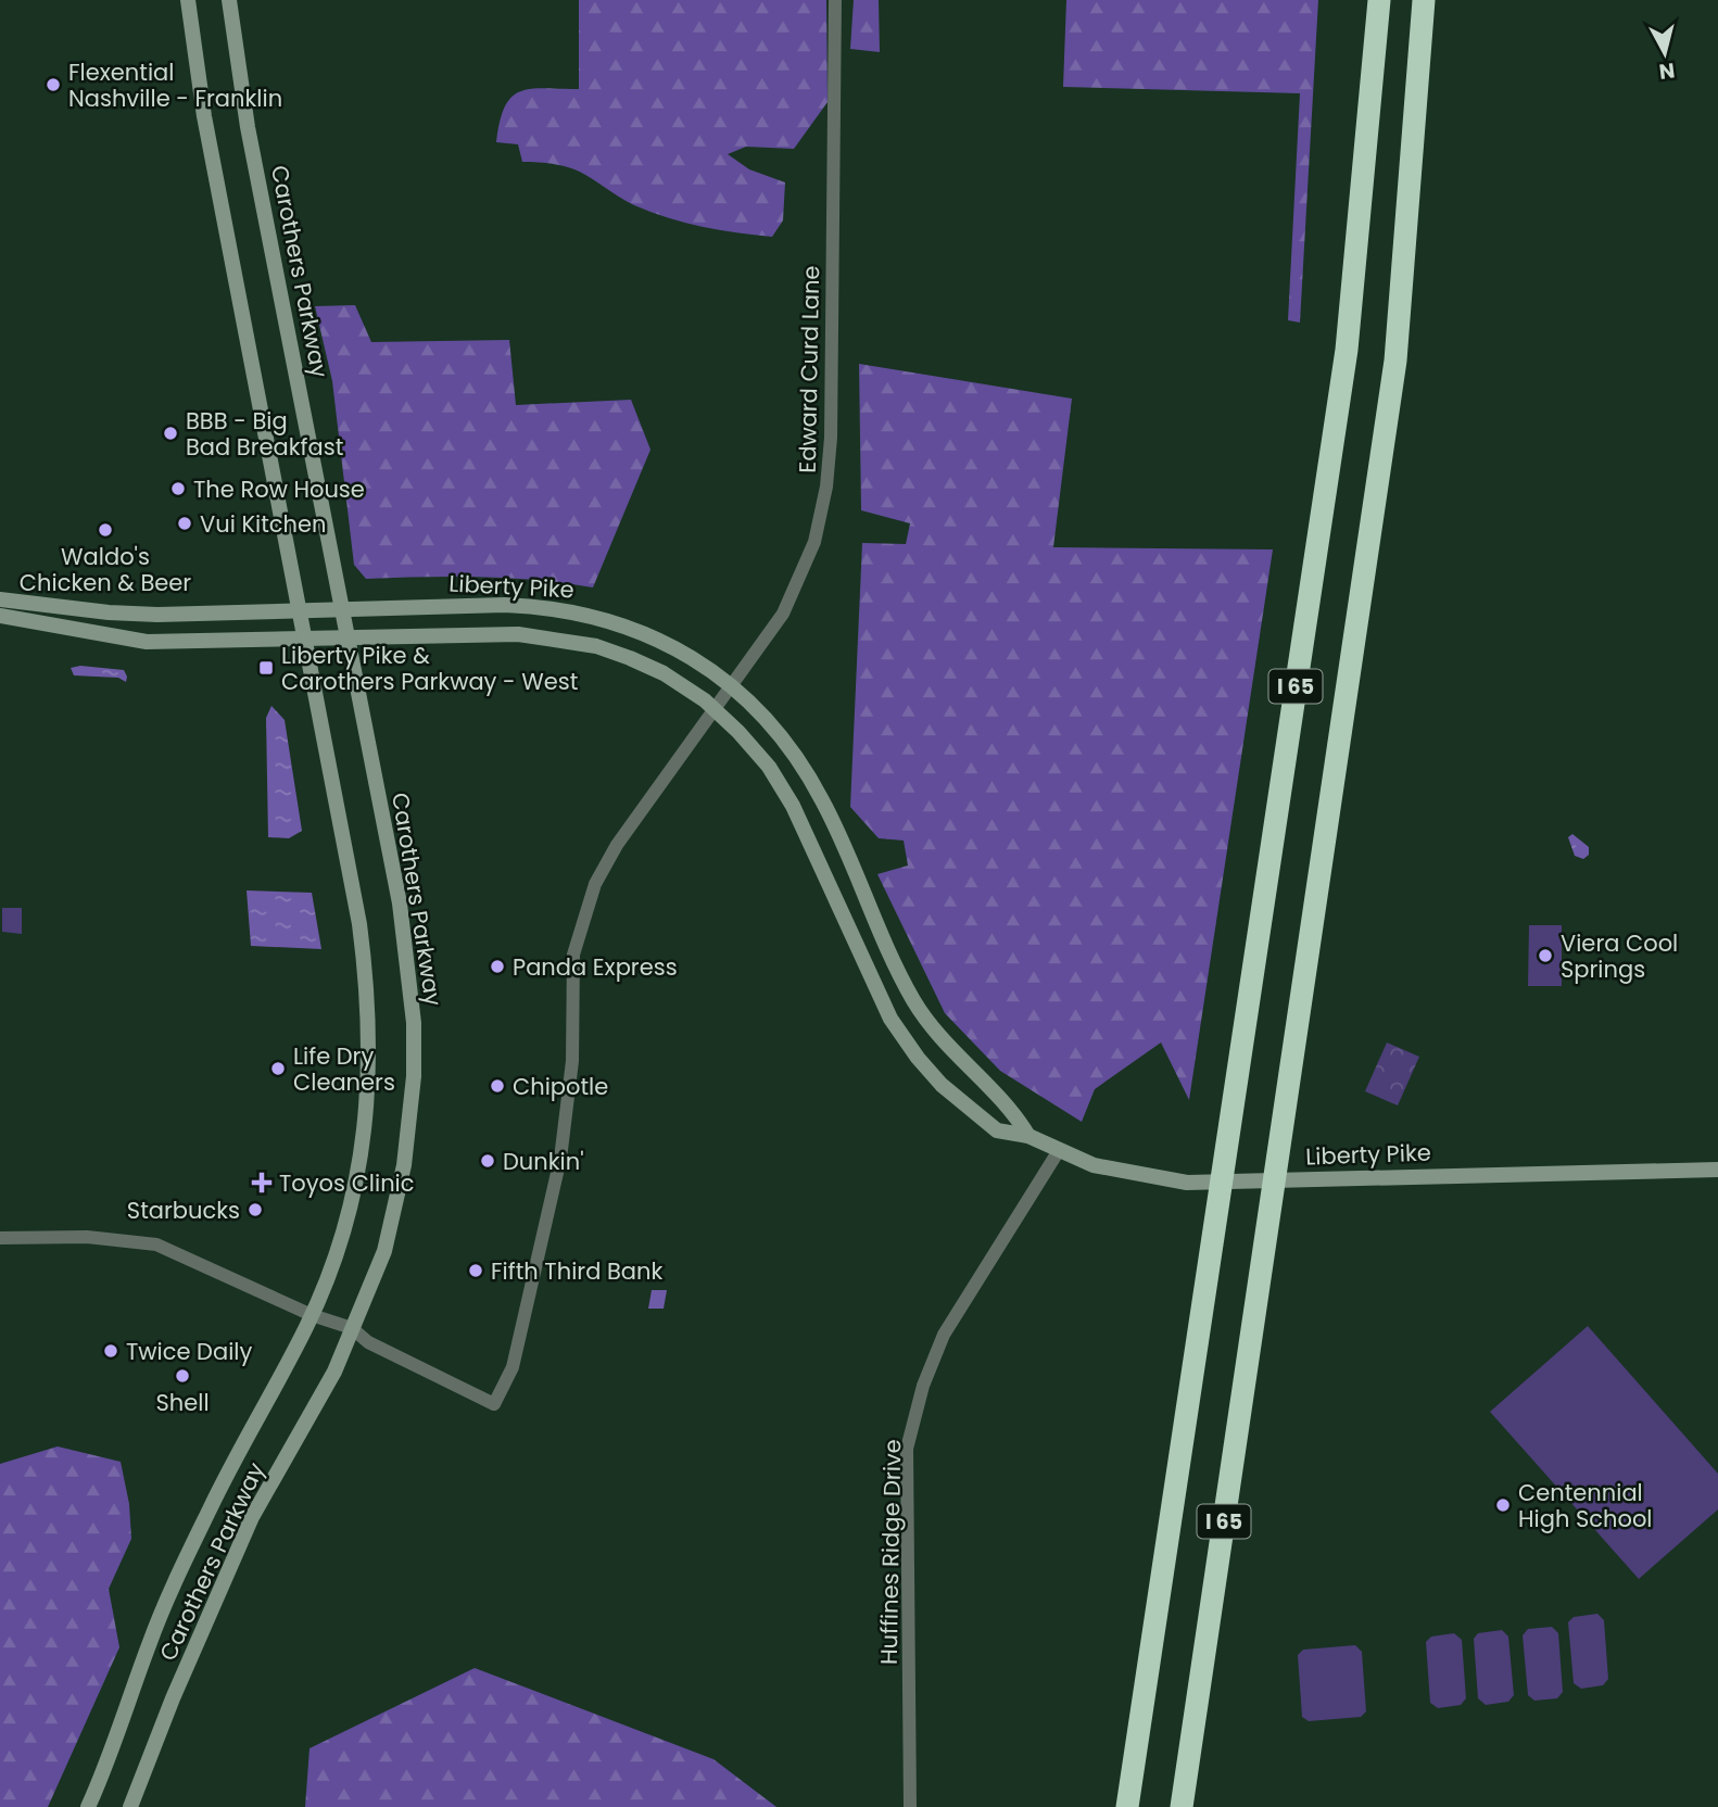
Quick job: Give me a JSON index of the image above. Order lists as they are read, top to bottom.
{
  "streets": {
    "highway": ["I 65"],
    "main road": ["Carothers Parkway", "Liberty Pike"],
    "street": ["Edward Curd Lane", "Huffines Ridge Drive"]
  },
  "crossings": [
    ["Carothers Parkway", "Edward Curd Lane"],
    ["Carothers Parkway", "Liberty Pike"],
    ["Edward Curd Lane", "Liberty Pike"],
    ["Liberty Pike", "Huffines Ridge Drive"]
  ],
  "places": {
    "other": [
      "Flexential Nashville - Franklin",
      "BBB - Big Bad Breakfast",
      "The Row House",
      "Vui Kitchen",
      "Waldo's Chicken & Beer",
      "Viera Cool Springs",
      "Panda Express",
      "Life Dry Cleaners",
      "Chipotle",
      "Dunkin'",
      "Starbucks",
      "Fifth Third Bank",
      "Twice Daily",
      "Shell",
      "Centennial High School"
    ],
    "transit": ["Liberty Pike & Carothers Parkway - West"],
    "health": ["Toyos Clinic"]
  },
  "north": "bottom"
}
